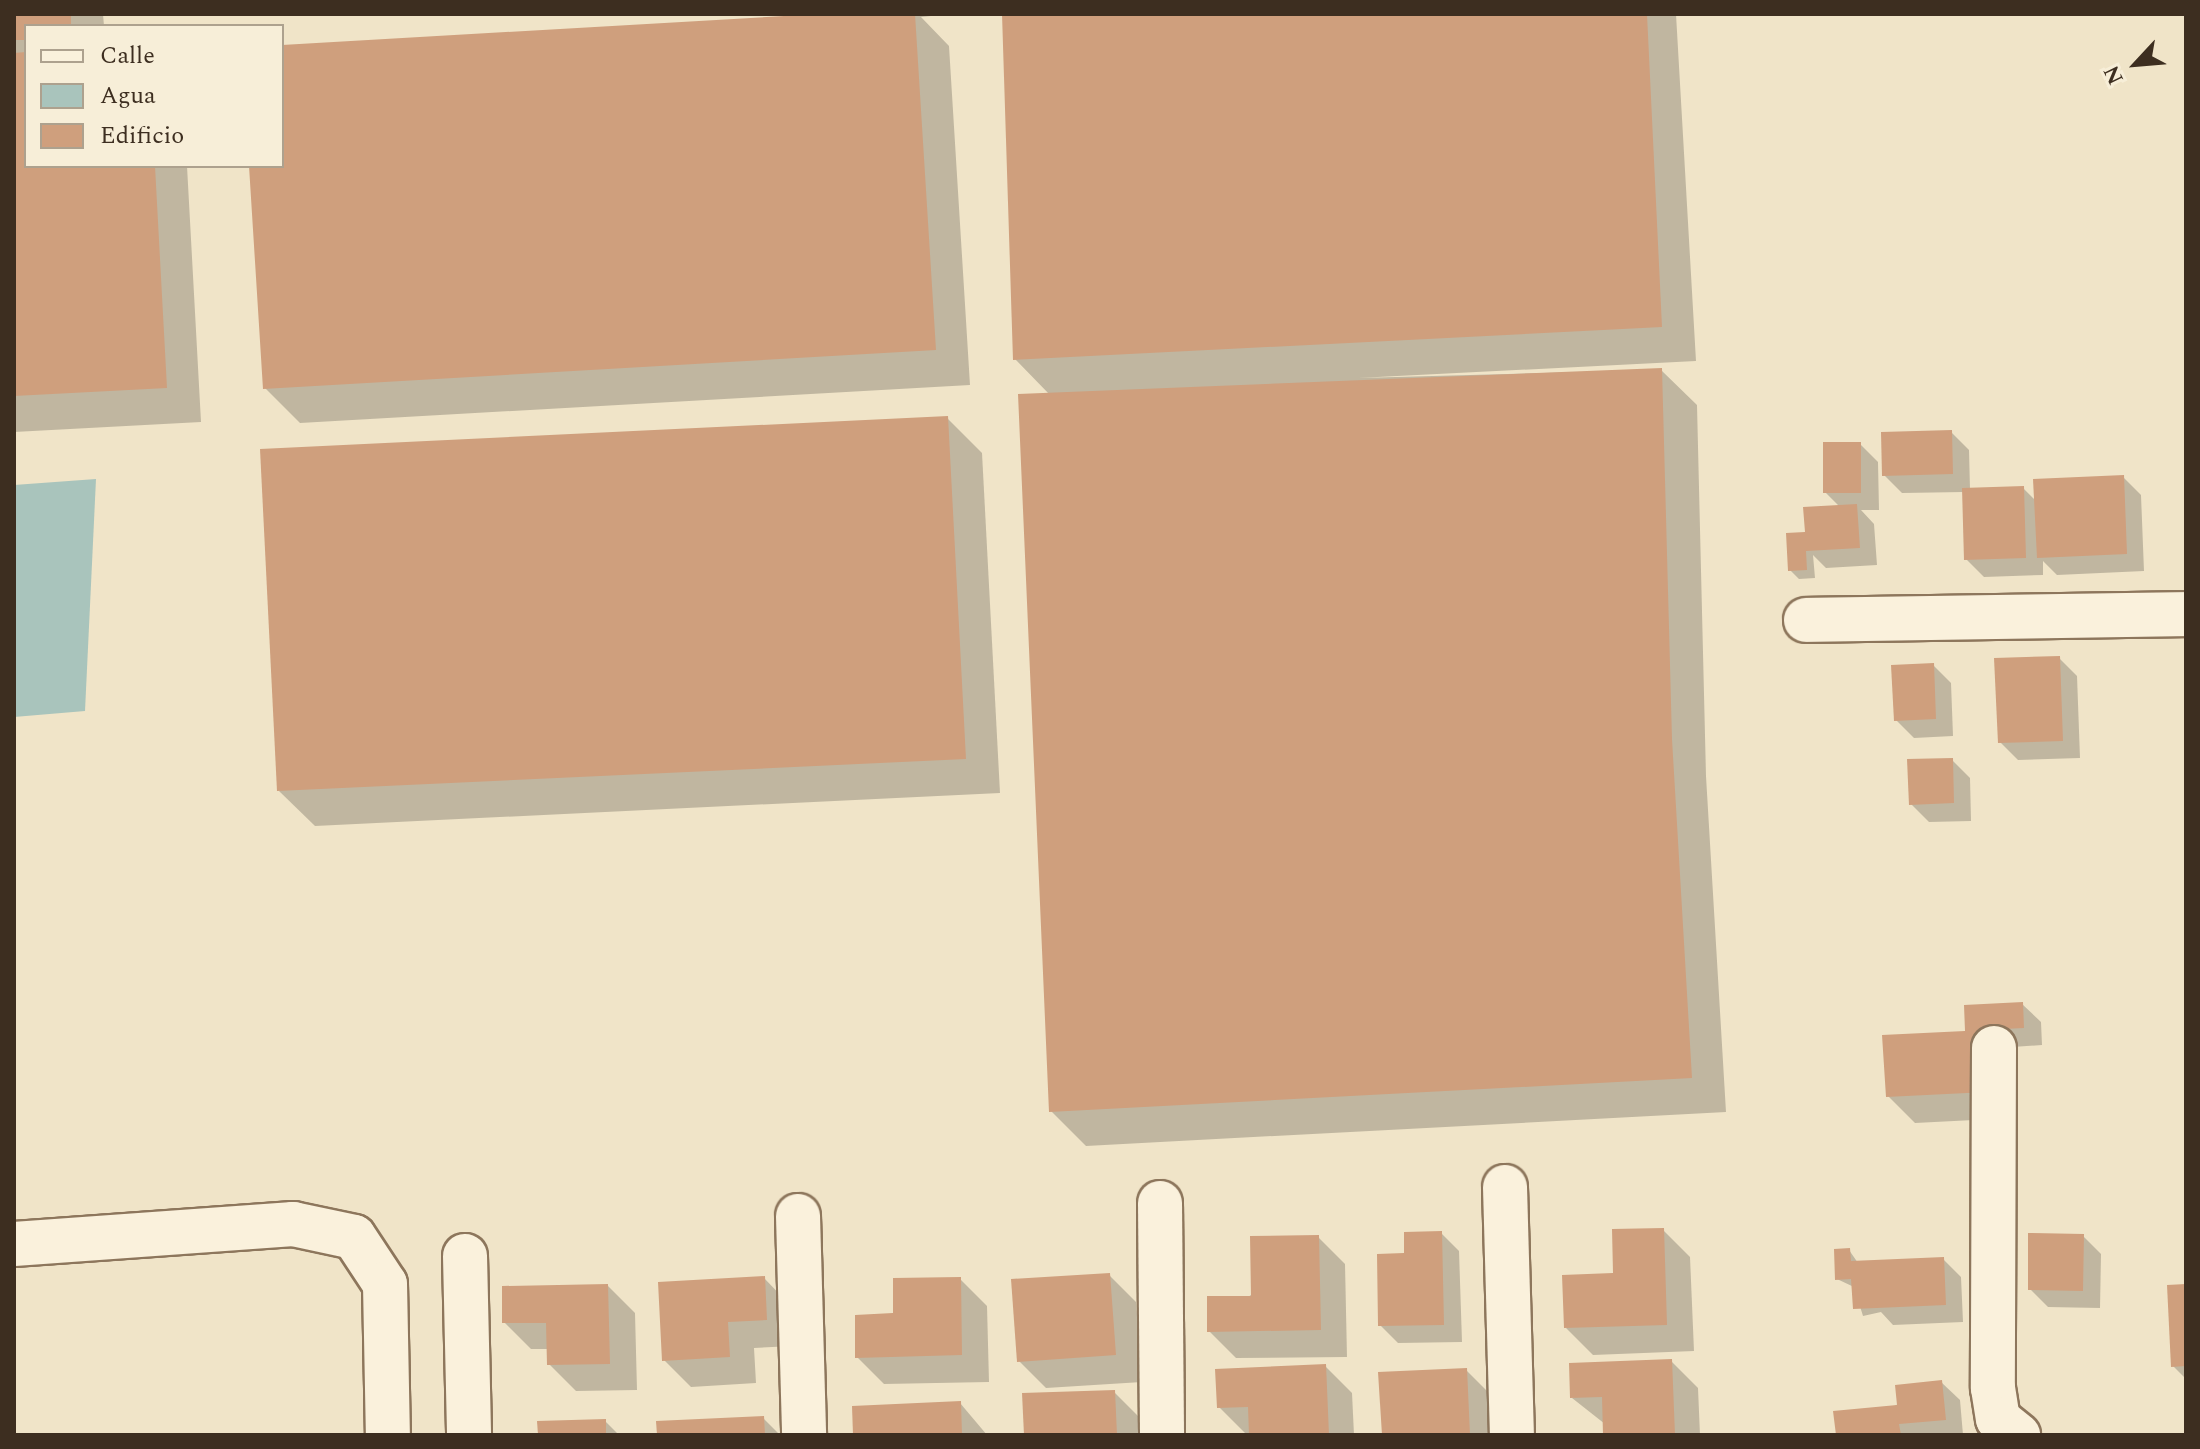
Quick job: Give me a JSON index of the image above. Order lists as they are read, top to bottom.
{
  "legend": ["Calle", "Agua", "Edificio"],
  "north": "bottom left"
}
